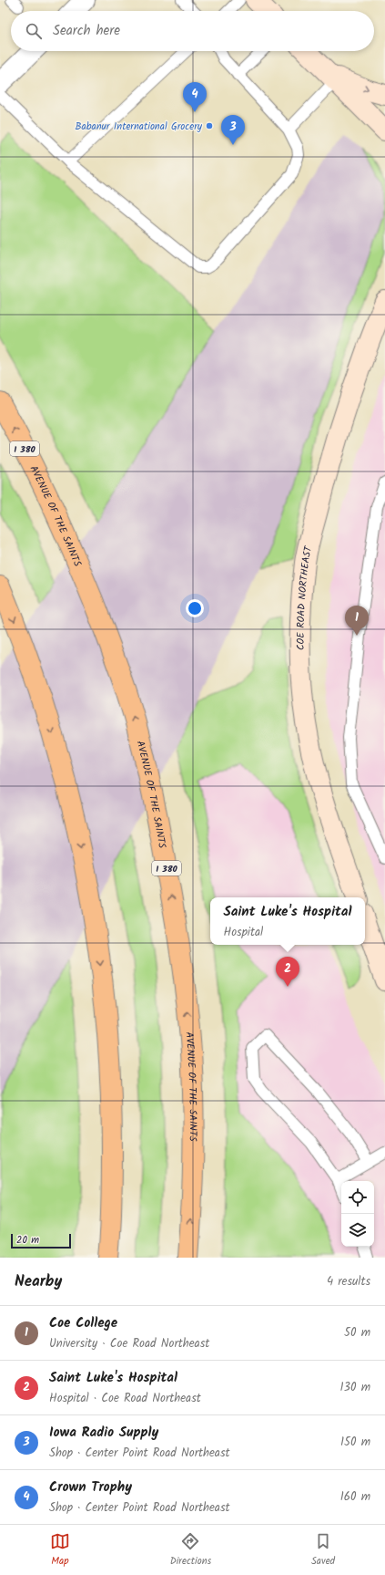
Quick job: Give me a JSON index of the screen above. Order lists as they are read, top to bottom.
{
  "streets": {
    "highway": ["I 380", "AVENUE OF THE SAINTS"],
    "main road": ["COE ROAD NORTHEAST"]
  },
  "places": ["Babanur International Grocery"],
  "scale_bar": "20 m",
  "page": {
    "search": "Search here",
    "pins": [
      "4",
      "3",
      "1",
      "2"
    ],
    "popup": ["Saint Luke's Hospital", "Hospital"],
    "scale": "20 m",
    "heading": ["Nearby", "4 results"],
    "list": [
      {
        "mark": "1",
        "name": "Coe College",
        "note": "University · Coe Road Northeast",
        "value": "50 m"
      },
      {
        "mark": "2",
        "name": "Saint Luke's Hospital",
        "note": "Hospital · Coe Road Northeast",
        "value": "130 m"
      },
      {
        "mark": "3",
        "name": "Iowa Radio Supply",
        "note": "Shop · Center Point Road Northeast",
        "value": "150 m"
      },
      {
        "mark": "4",
        "name": "Crown Trophy",
        "note": "Shop · Center Point Road Northeast",
        "value": "160 m"
      }
    ],
    "nav": ["Map", "Directions", "Saved"]
  }
}
